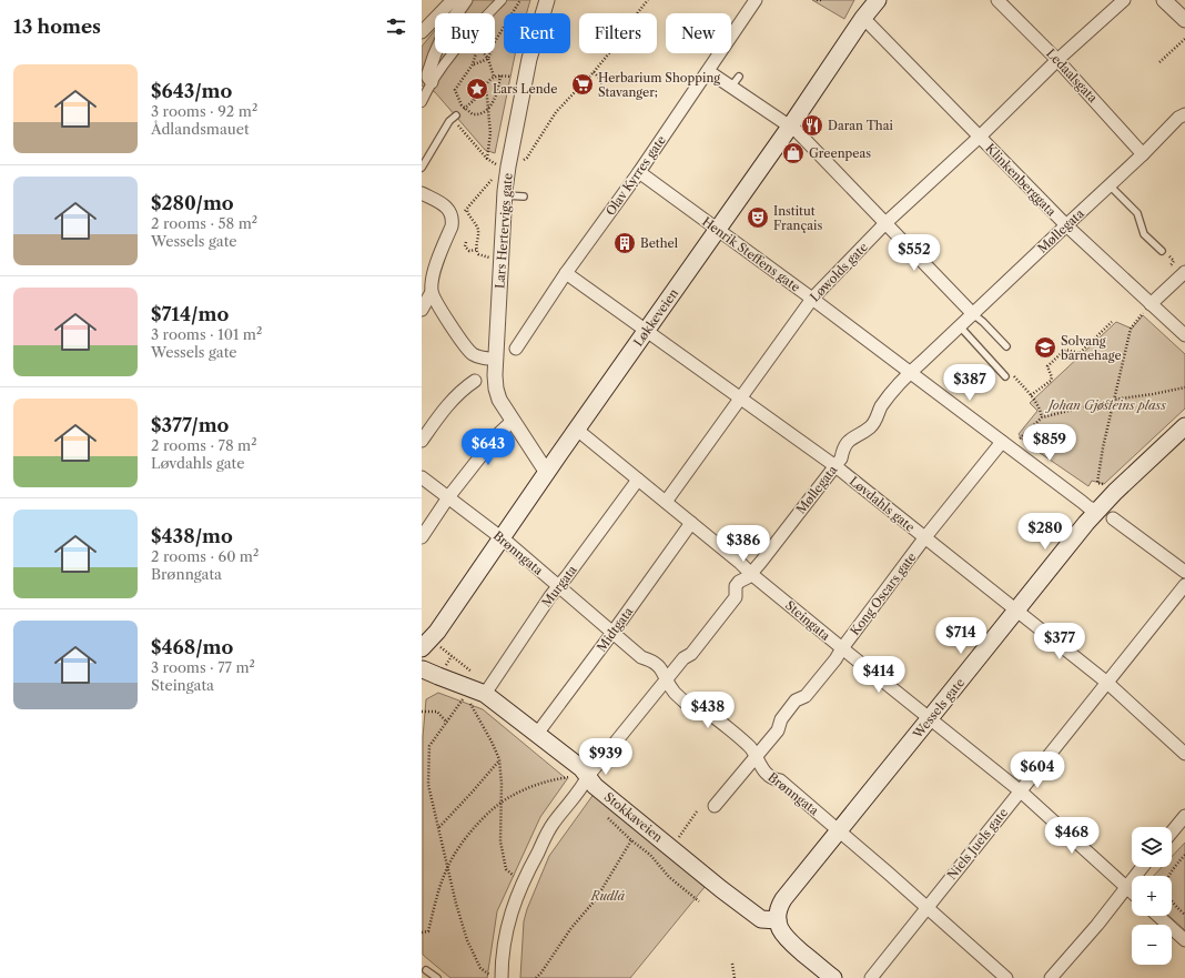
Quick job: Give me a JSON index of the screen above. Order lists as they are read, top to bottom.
{
  "streets": {
    "main road": ["Løkkeveien", "Wessels gate", "Stokkaveien"],
    "street": [
      "Ledaalsgata",
      "Olav Kyrres gate",
      "Klinkenberggata",
      "Lars Hertervigs gate",
      "Møllegata",
      "Henrik Steffens gate",
      "Løwolds gate",
      "Løvdahls gate",
      "Brønngata",
      "Murgata",
      "Kong Oscars gate",
      "Steingata",
      "Midtgata",
      "Niels Juels gate"
    ]
  },
  "crossings": [
    ["Ledaalsgata", "Møllegata"],
    ["Ledaalsgata", "Løwolds gate"],
    ["Olav Kyrres gate", "Henrik Steffens gate"],
    ["Olav Kyrres gate", "Løvdahls gate"],
    ["Klinkenberggata", "Møllegata"],
    ["Klinkenberggata", "Løwolds gate"],
    ["Klinkenberggata", "Løkkeveien"],
    ["Lars Hertervigs gate", "Løkkeveien"],
    ["Møllegata", "Henrik Steffens gate"],
    ["Møllegata", "Løvdahls gate"],
    ["Møllegata", "Brønngata"],
    ["Møllegata", "Steingata"],
    ["Møllegata", "Stokkaveien"],
    ["Henrik Steffens gate", "Løwolds gate"],
    ["Henrik Steffens gate", "Løkkeveien"],
    ["Henrik Steffens gate", "Kong Oscars gate"],
    ["Henrik Steffens gate", "Wessels gate"],
    ["Løwolds gate", "Løvdahls gate"],
    ["Løwolds gate", "Steingata"],
    ["Løkkeveien", "Løvdahls gate"],
    ["Løkkeveien", "Brønngata"],
    ["Løkkeveien", "Steingata"],
    ["Løkkeveien", "Stokkaveien"],
    ["Løvdahls gate", "Kong Oscars gate"],
    ["Løvdahls gate", "Wessels gate"],
    ["Løvdahls gate", "Niels Juels gate"],
    ["Brønngata", "Murgata"],
    ["Brønngata", "Kong Oscars gate"],
    ["Brønngata", "Midtgata"],
    ["Brønngata", "Wessels gate"],
    ["Brønngata", "Niels Juels gate"],
    ["Murgata", "Steingata"],
    ["Murgata", "Stokkaveien"],
    ["Kong Oscars gate", "Steingata"],
    ["Steingata", "Midtgata"],
    ["Steingata", "Wessels gate"],
    ["Steingata", "Niels Juels gate"],
    ["Midtgata", "Stokkaveien"],
    ["Wessels gate", "Stokkaveien"]
  ],
  "parks": ["Johan Gjøsteins plass", "Rudlå"],
  "places": {
    "supermarket": ["Herbarium Shopping Stavanger;"],
    "place": ["Lars Lende"],
    "restaurant": ["Daran Thai"],
    "shop": ["Greenpeas"],
    "theatre": ["Institut Français"],
    "building": ["Bethel"],
    "school or university": ["Solvang barnehage"]
  },
  "page": {
    "heading": "13 homes",
    "chip": [
      "Buy",
      "Rent",
      "Filters",
      "New"
    ],
    "list": [
      {
        "name": "$643/mo",
        "note": "3 rooms · 92 m² · Ådlandsmauet"
      },
      {
        "name": "$280/mo",
        "note": "2 rooms · 58 m² · Wessels gate"
      },
      {
        "name": "$714/mo",
        "note": "3 rooms · 101 m² · Wessels gate"
      },
      {
        "name": "$377/mo",
        "note": "2 rooms · 78 m² · Løvdahls gate"
      },
      {
        "name": "$438/mo",
        "note": "2 rooms · 60 m² · Brønngata"
      },
      {
        "name": "$468/mo",
        "note": "3 rooms · 77 m² · Steingata"
      }
    ],
    "price": [
      "$552",
      "$387",
      "$859",
      "$643",
      "$280",
      "$386",
      "$714",
      "$377",
      "$414",
      "$438",
      "$939",
      "$604",
      "$468"
    ],
    "map_buttons": ["+", "−"]
  }
}
